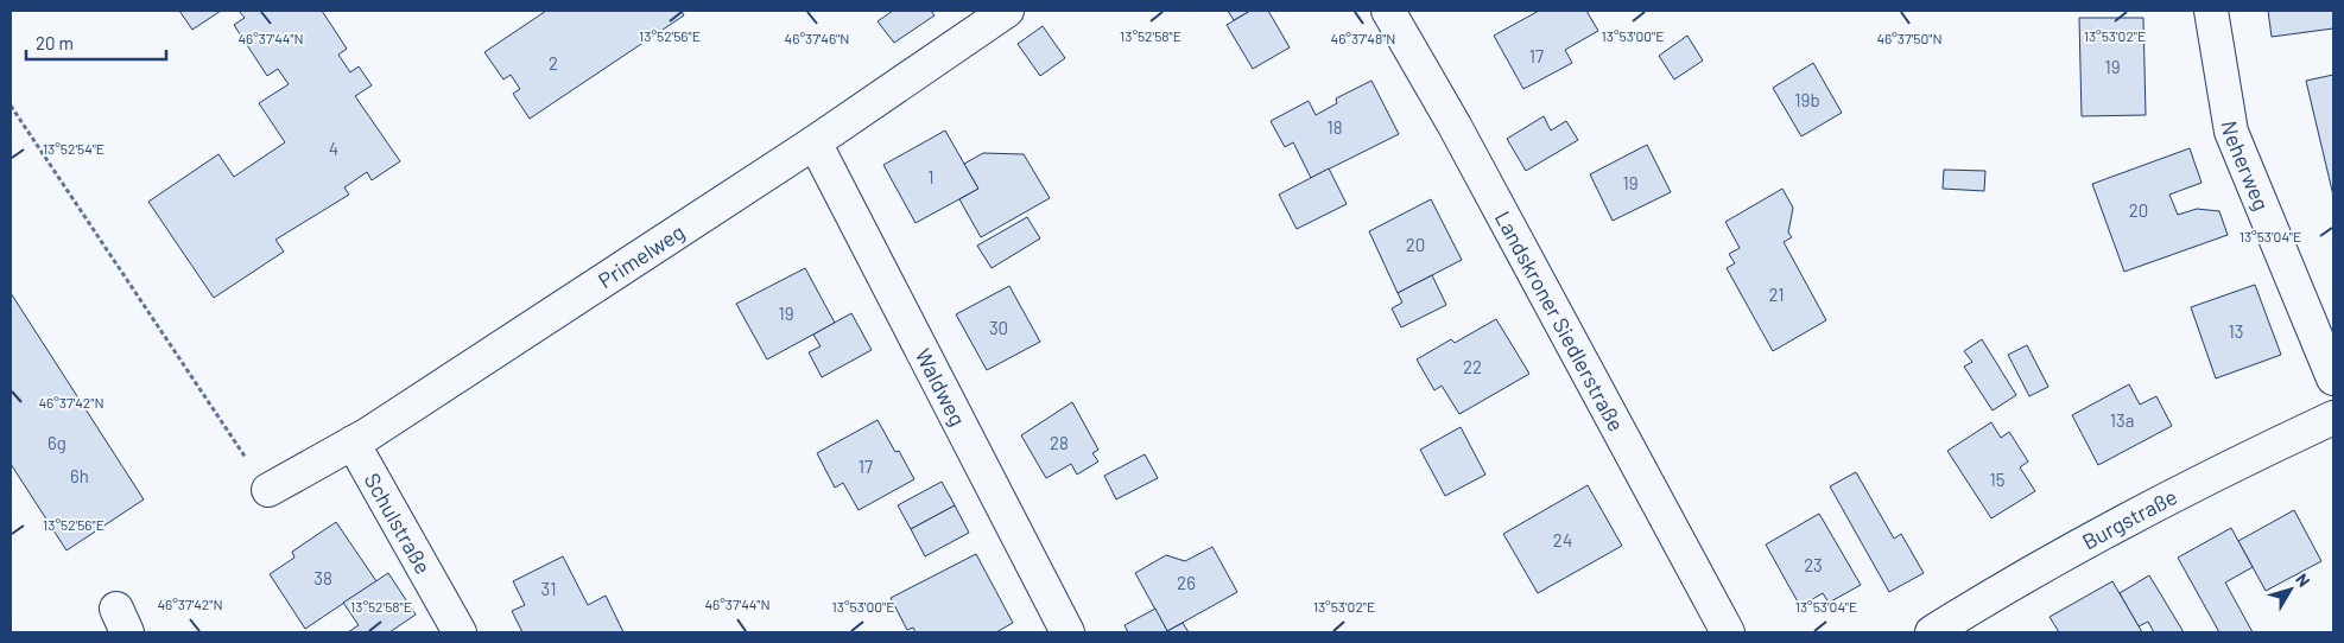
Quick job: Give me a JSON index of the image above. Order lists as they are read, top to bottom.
{
  "streets": {
    "street": [
      "Neherweg",
      "Primelweg",
      "Landskroner Siedlerstraße",
      "Waldweg",
      "Burgstraße",
      "Schulstraße"
    ]
  },
  "crossings": [
    ["Primelweg", "Waldweg"],
    ["Primelweg", "Schulstraße"]
  ],
  "house_numbers": [
    "17",
    "2",
    "19",
    "19b",
    "18",
    "4",
    "1",
    "19",
    "20",
    "20",
    "21",
    "19",
    "30",
    "13",
    "22",
    "13a",
    "6g",
    "28",
    "17",
    "6h",
    "15",
    "24",
    "23",
    "38",
    "26",
    "31"
  ],
  "scale_bar": "20 m",
  "north": "top right",
  "coordinates": [
    "13°52'56\"E",
    "13°52'58\"E",
    "13°53'00\"E",
    "13°53'02\"E",
    "46°37'44\"N",
    "46°37'46\"N",
    "46°37'48\"N",
    "46°37'50\"N",
    "13°52'54\"E",
    "13°53'04\"E",
    "46°37'42\"N"
  ]
}
